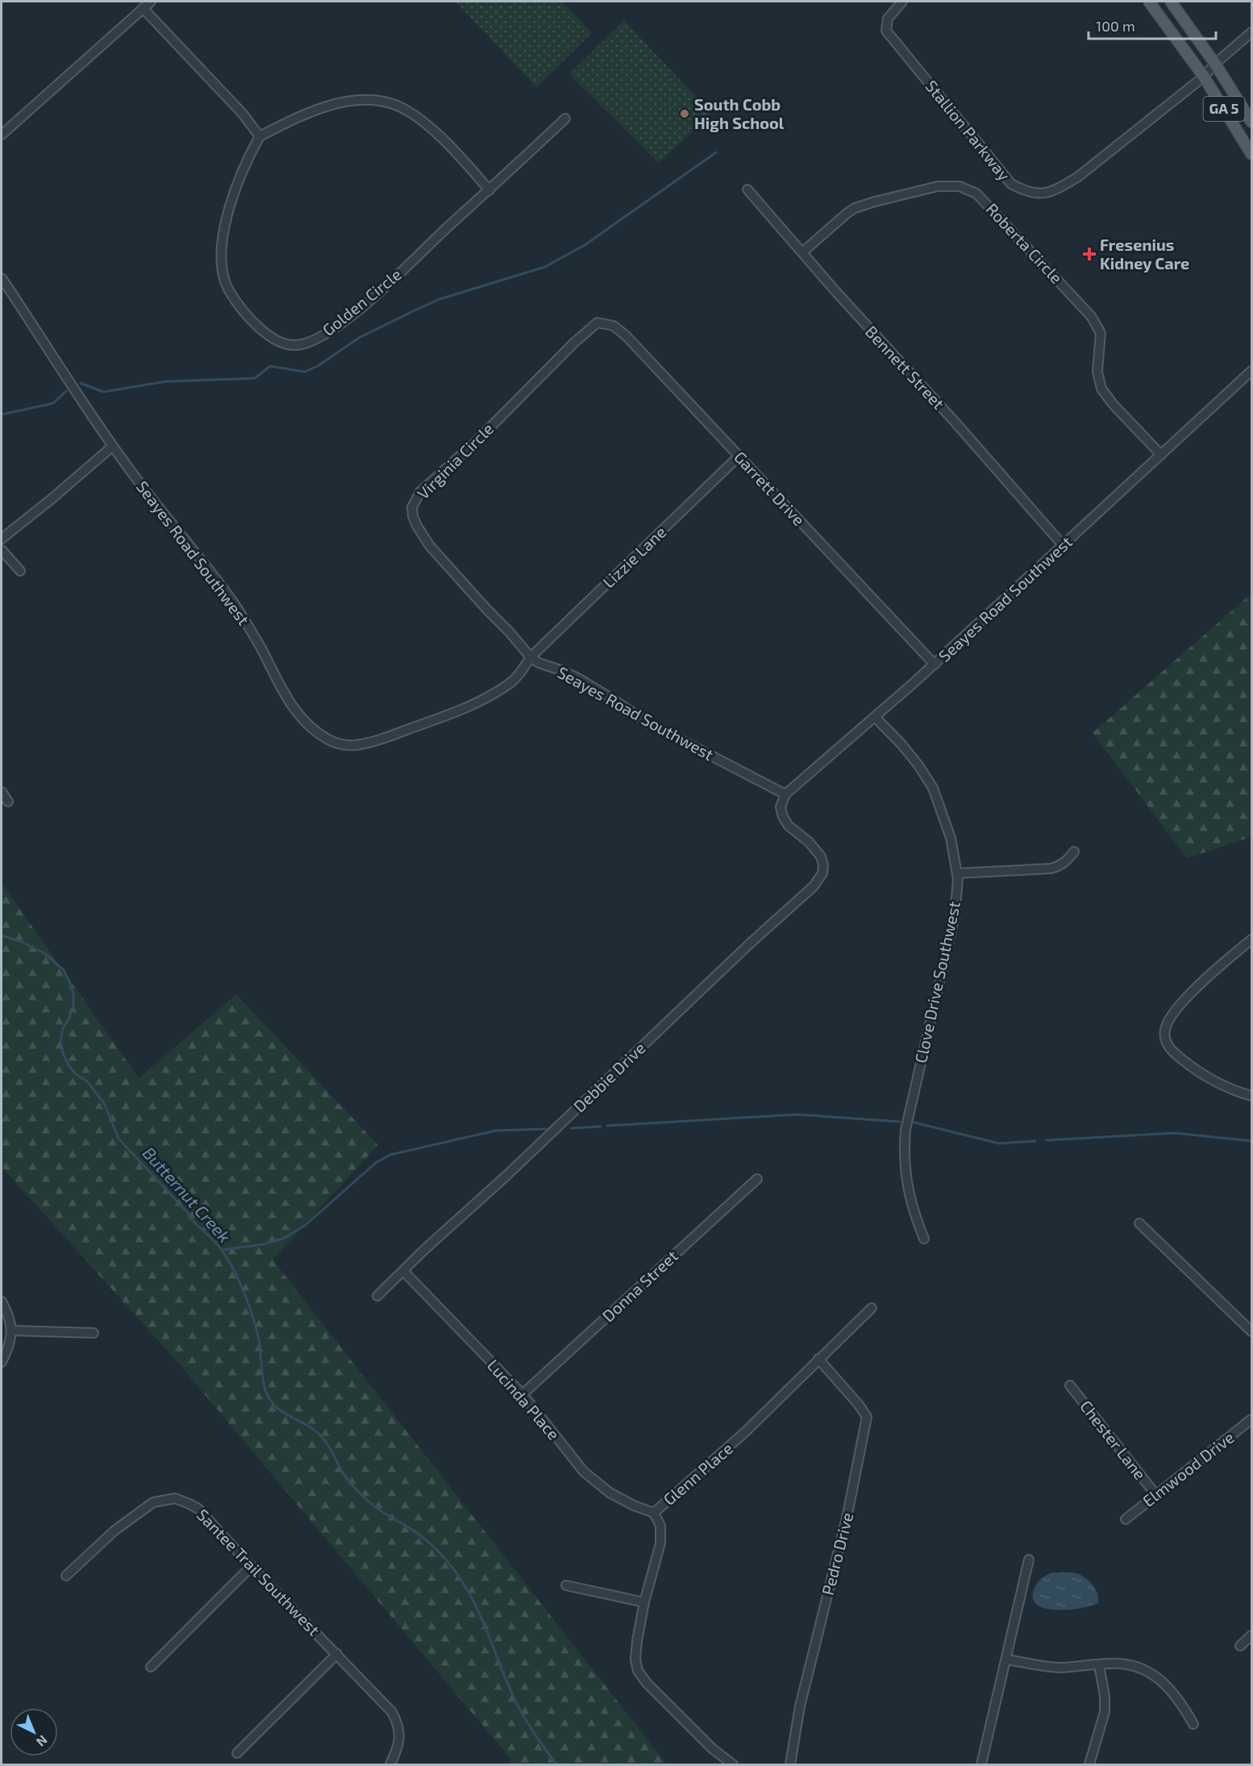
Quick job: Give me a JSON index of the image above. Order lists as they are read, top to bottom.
{
  "streets": {
    "main road": ["GA 5"],
    "street": [
      "Stallion Parkway",
      "Roberta Circle",
      "Golden Circle",
      "Bennett Street",
      "Virginia Circle",
      "Garrett Drive",
      "Seayes Road Southwest",
      "Lizzie Lane",
      "Clove Drive Southwest",
      "Debbie Drive",
      "Donna Street",
      "Lucinda Place",
      "Chester Lane",
      "Elmwood Drive",
      "Glenn Place",
      "Pedro Drive",
      "Santee Trail Southwest"
    ]
  },
  "crossings": [
    ["GA 5", "Stallion Parkway"],
    ["Roberta Circle", "Bennett Street"],
    ["Roberta Circle", "Seayes Road Southwest"],
    ["Bennett Street", "Seayes Road Southwest"],
    ["Virginia Circle", "Garrett Drive"],
    ["Virginia Circle", "Seayes Road Southwest"],
    ["Virginia Circle", "Lizzie Lane"],
    ["Garrett Drive", "Seayes Road Southwest"],
    ["Garrett Drive", "Lizzie Lane"],
    ["Seayes Road Southwest", "Lizzie Lane"],
    ["Seayes Road Southwest", "Clove Drive Southwest"],
    ["Seayes Road Southwest", "Debbie Drive"],
    ["Debbie Drive", "Lucinda Place"],
    ["Donna Street", "Lucinda Place"],
    ["Lucinda Place", "Glenn Place"],
    ["Chester Lane", "Elmwood Drive"],
    ["Glenn Place", "Pedro Drive"]
  ],
  "water": ["Butternut Creek"],
  "places": {
    "other": ["South Cobb High School"],
    "health": ["Fresenius Kidney Care"]
  },
  "scale_bar": "100 m",
  "north": "bottom right"
}
